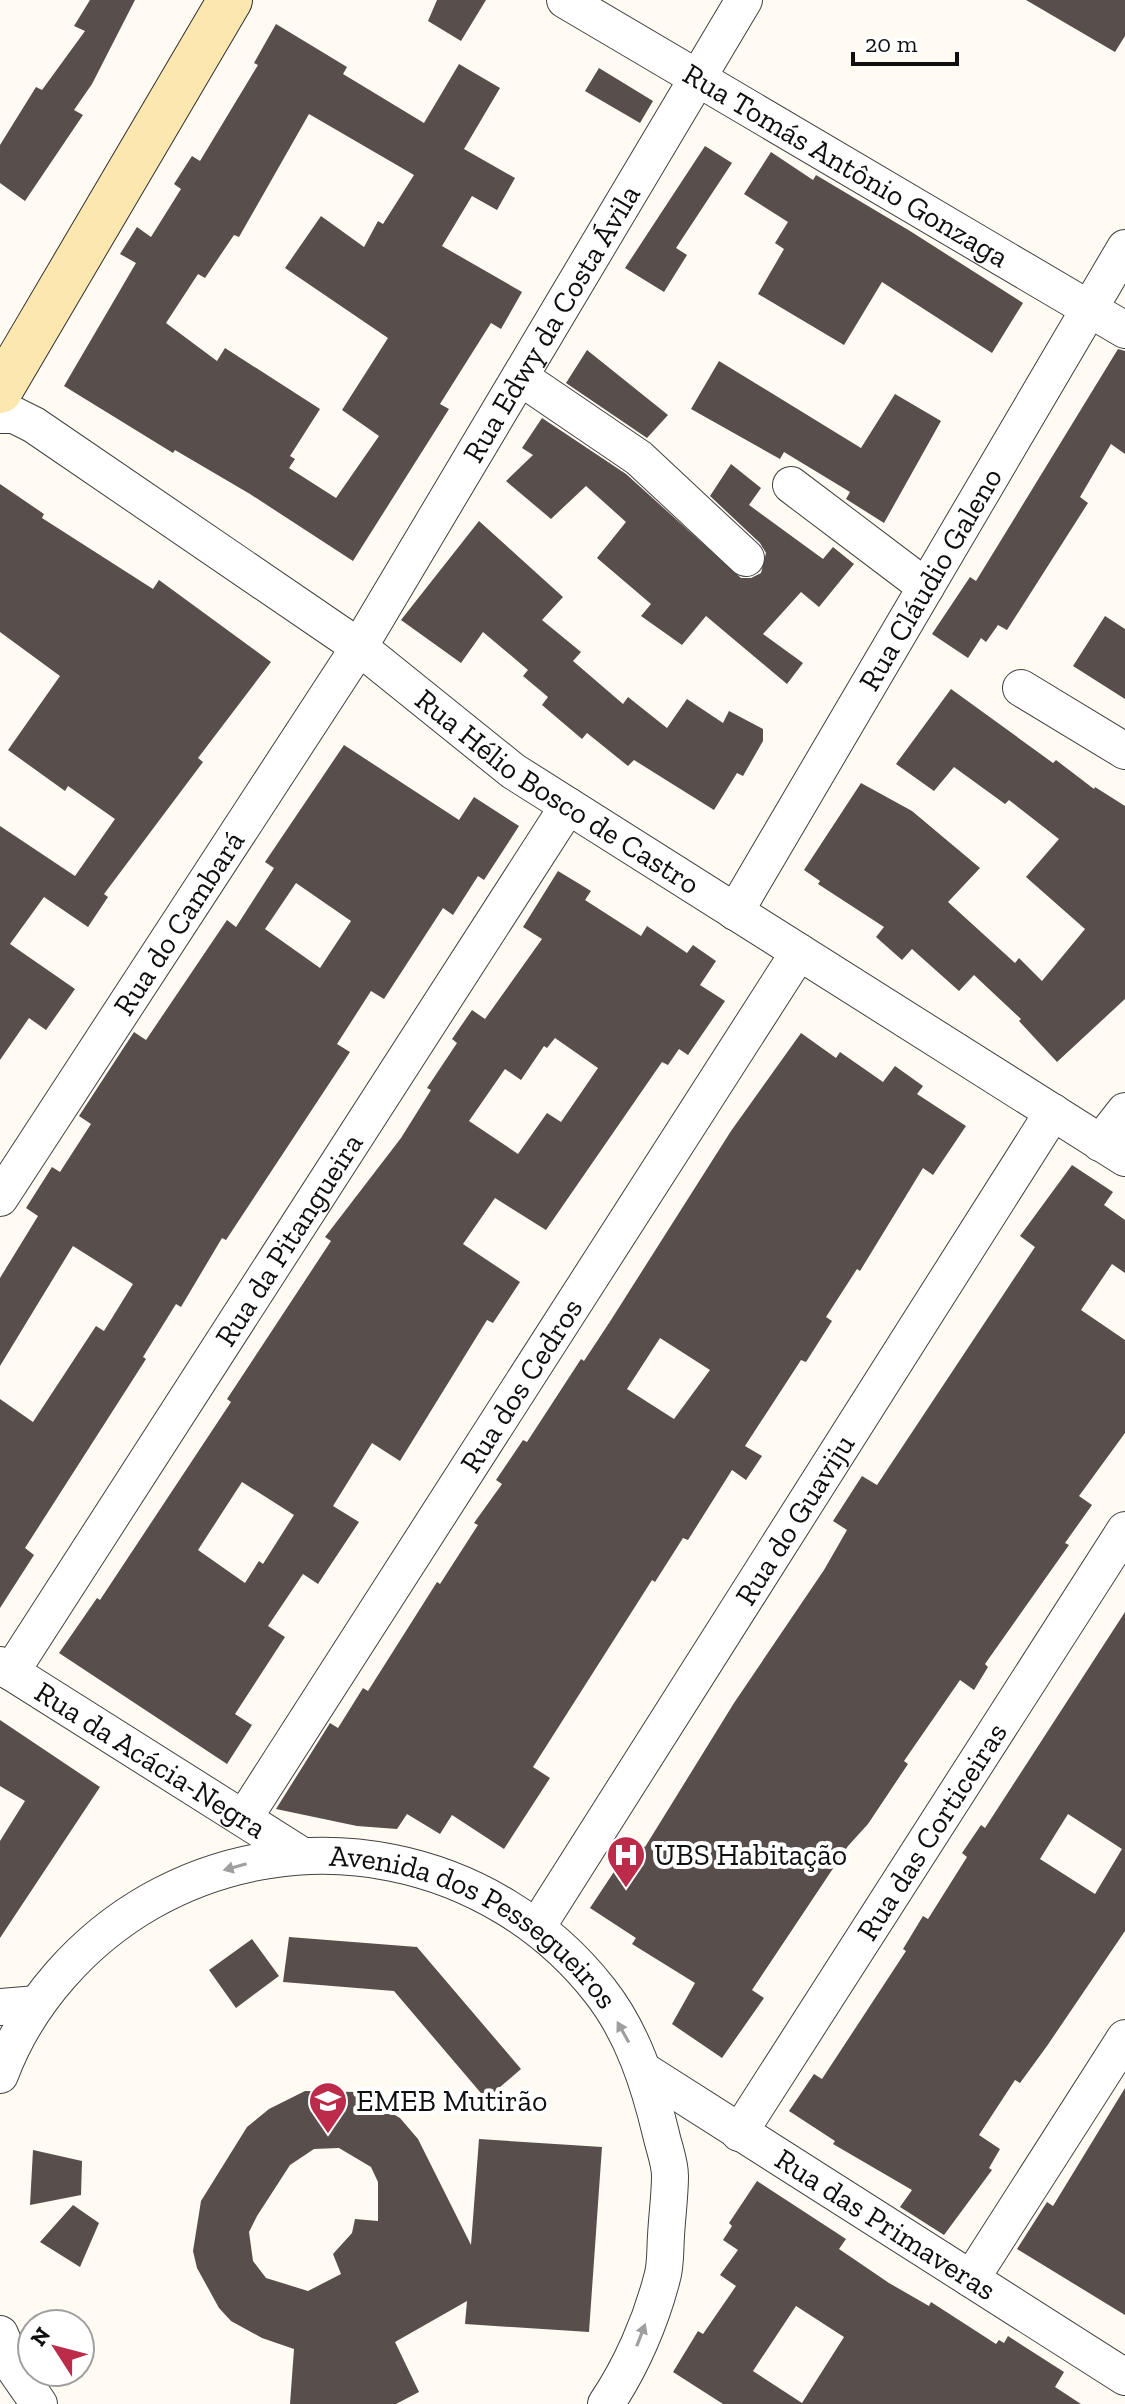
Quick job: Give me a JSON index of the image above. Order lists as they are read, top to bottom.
{
  "streets": {
    "street": [
      "Rua Tomás Antônio Gonzaga",
      "Rua Edwy da Costa Ávila",
      "Rua Cláudio Galeno",
      "Rua Hélio Bosco de Castro",
      "Rua do Cambará",
      "Rua da Pitangueira",
      "Rua dos Cedros",
      "Rua do Guaviju",
      "Rua da Acácia-Negra",
      "Rua das Corticeiras",
      "Avenida dos Pessegueiros",
      "Rua das Primaveras"
    ]
  },
  "crossings": [
    ["Rua Tomás Antônio Gonzaga", "Rua Edwy da Costa Ávila"],
    ["Rua Tomás Antônio Gonzaga", "Rua Cláudio Galeno"],
    ["Rua Edwy da Costa Ávila", "Rua Hélio Bosco de Castro"],
    ["Rua Edwy da Costa Ávila", "Rua do Cambará"],
    ["Rua Cláudio Galeno", "Rua Hélio Bosco de Castro"],
    ["Rua Hélio Bosco de Castro", "Rua do Cambará"],
    ["Rua Hélio Bosco de Castro", "Rua da Pitangueira"],
    ["Rua Hélio Bosco de Castro", "Rua dos Cedros"],
    ["Rua Hélio Bosco de Castro", "Rua do Guaviju"],
    ["Rua da Pitangueira", "Rua da Acácia-Negra"],
    ["Rua dos Cedros", "Rua da Acácia-Negra"],
    ["Rua do Guaviju", "Avenida dos Pessegueiros"],
    ["Rua da Acácia-Negra", "Avenida dos Pessegueiros"],
    ["Rua das Corticeiras", "Rua das Primaveras"],
    ["Avenida dos Pessegueiros", "Rua das Primaveras"]
  ],
  "places": {
    "hospital": ["UBS Habitação"],
    "school or university": ["EMEB Mutirão"]
  },
  "scale_bar": "20 m",
  "north": "top left"
}
